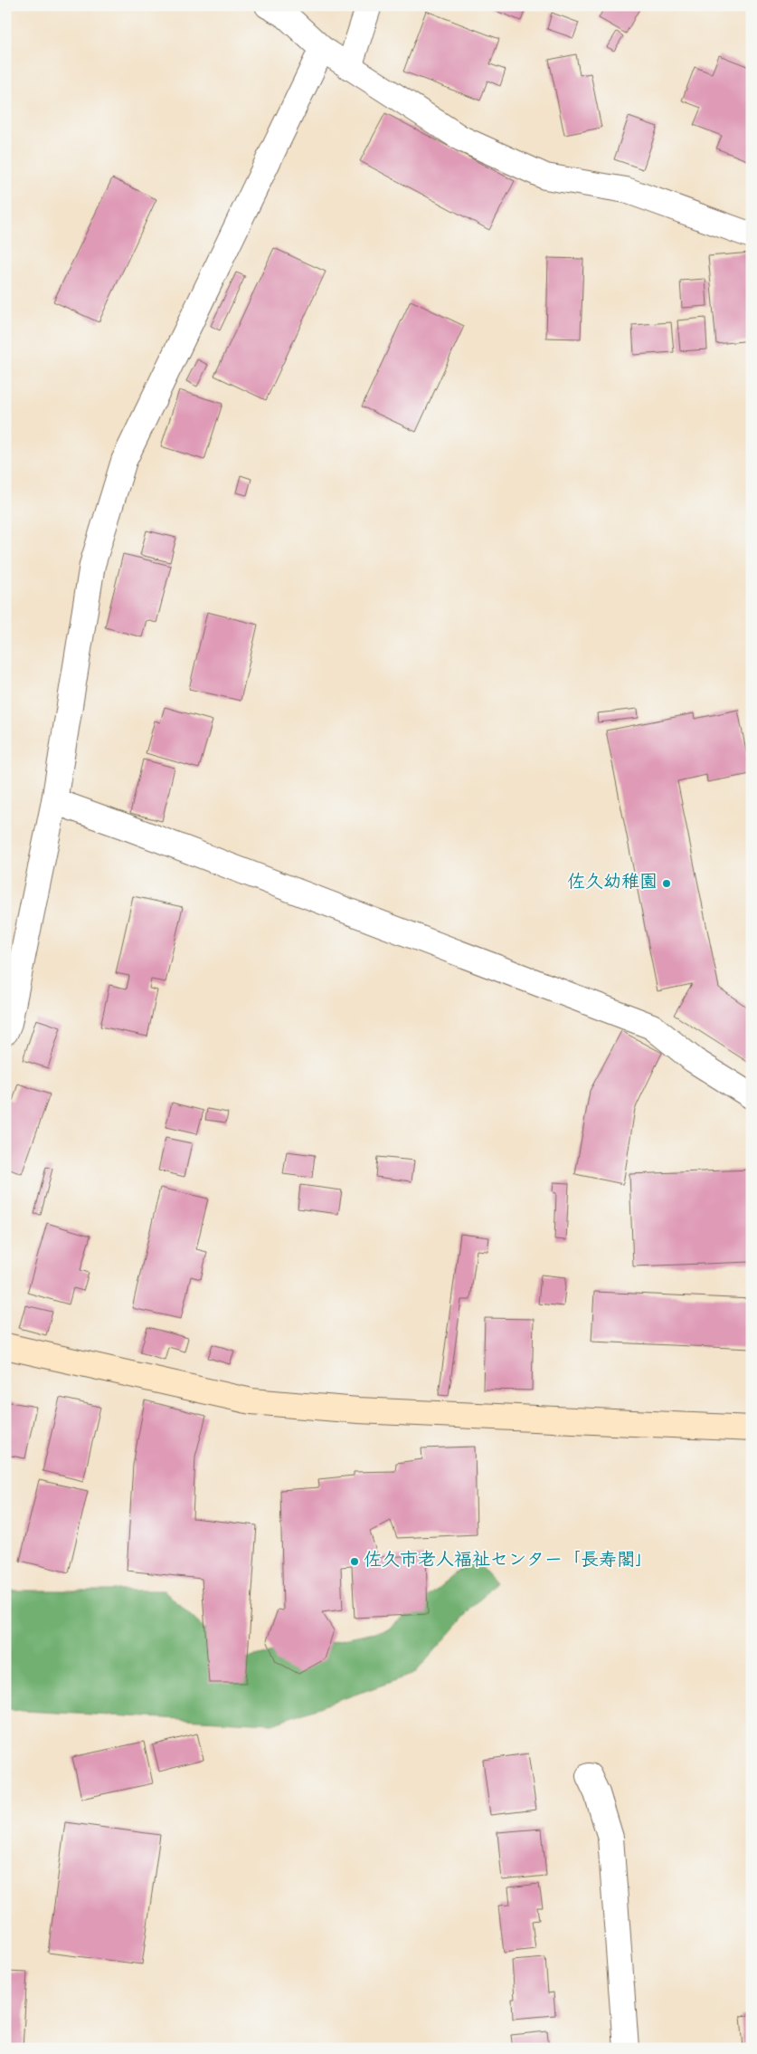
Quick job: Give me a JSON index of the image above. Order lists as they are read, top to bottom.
{
  "places": ["佐久幼稚園", "佐久市老人福祉センター「長寿閣」"]
}
